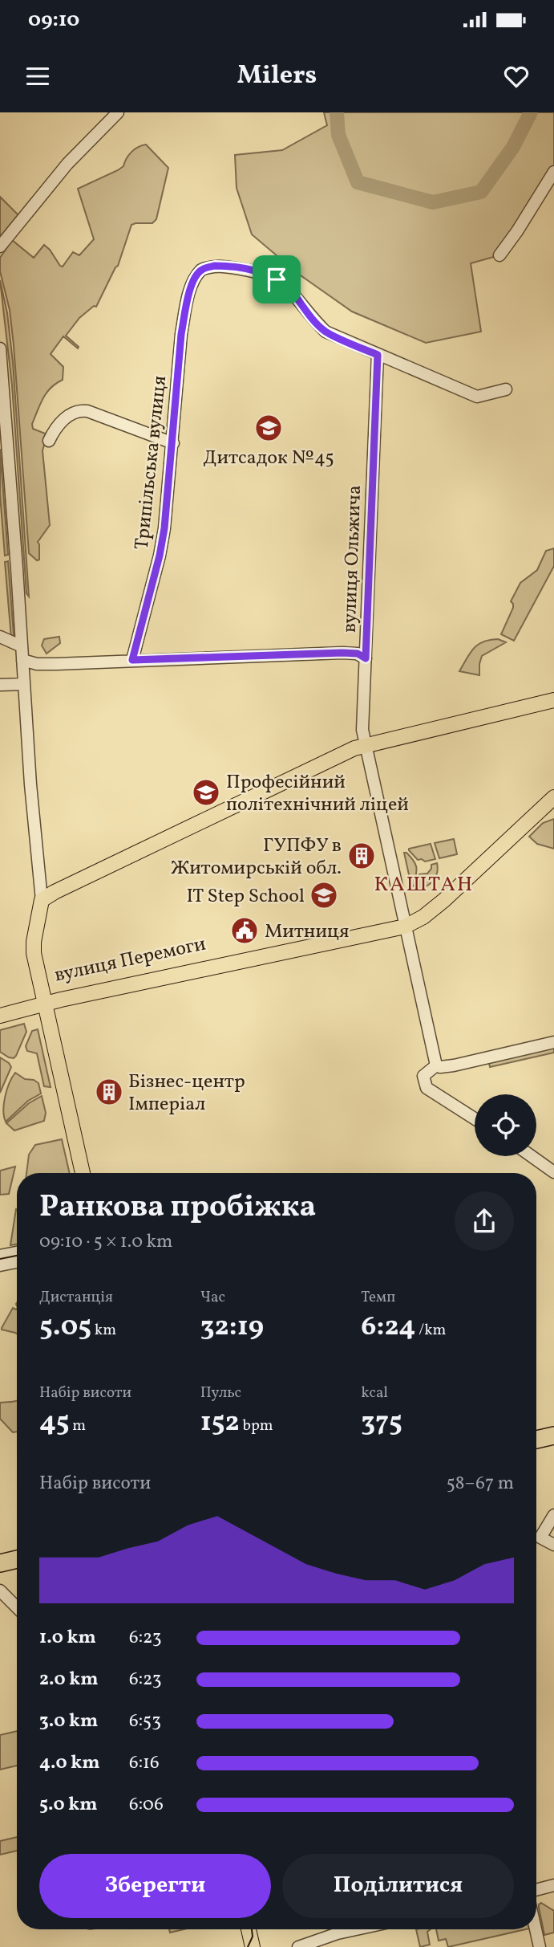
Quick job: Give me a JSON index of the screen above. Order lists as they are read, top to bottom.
{
  "streets": {
    "main road": ["вулиця Перемоги"],
    "street": ["Трипільська вулиця", "вулиця Ольжича"]
  },
  "crossings": [
    ["Трипільська вулиця", "вулиця Ольжича"],
    ["вулиця Ольжича", "вулиця Перемоги"]
  ],
  "districts": ["КАШТАН"],
  "places": {
    "school or university": ["Дитсадок №45", "Професійний політехнічний ліцей", "IT Step School"],
    "building": ["ГУПФУ в Житомирській обл.", "Бізнес-центр Імперіал"],
    "public building": ["Митниця"]
  },
  "page": {
    "status": "09:10",
    "header": "Milers",
    "heading": ["Ранкова пробіжка", "09:10 · 5 × 1.0 km"],
    "stats": [
      ["Дистанція", "5.05 km"],
      ["Час", "32:19"],
      ["Темп", "6:24 /km"],
      ["Набір висоти", "45 m"],
      ["Пульс", "152 bpm"],
      ["kcal", "375"]
    ],
    "chart": ["Набір висоти", "58–67 m"],
    "list": [
      {
        "name": "1.0 km",
        "note": "6:23"
      },
      {
        "name": "2.0 km",
        "note": "6:23"
      },
      {
        "name": "3.0 km",
        "note": "6:53"
      },
      {
        "name": "4.0 km",
        "note": "6:16"
      },
      {
        "name": "5.0 km",
        "note": "6:06"
      }
    ],
    "buttons": ["Зберегти", "Поділитися"]
  }
}
